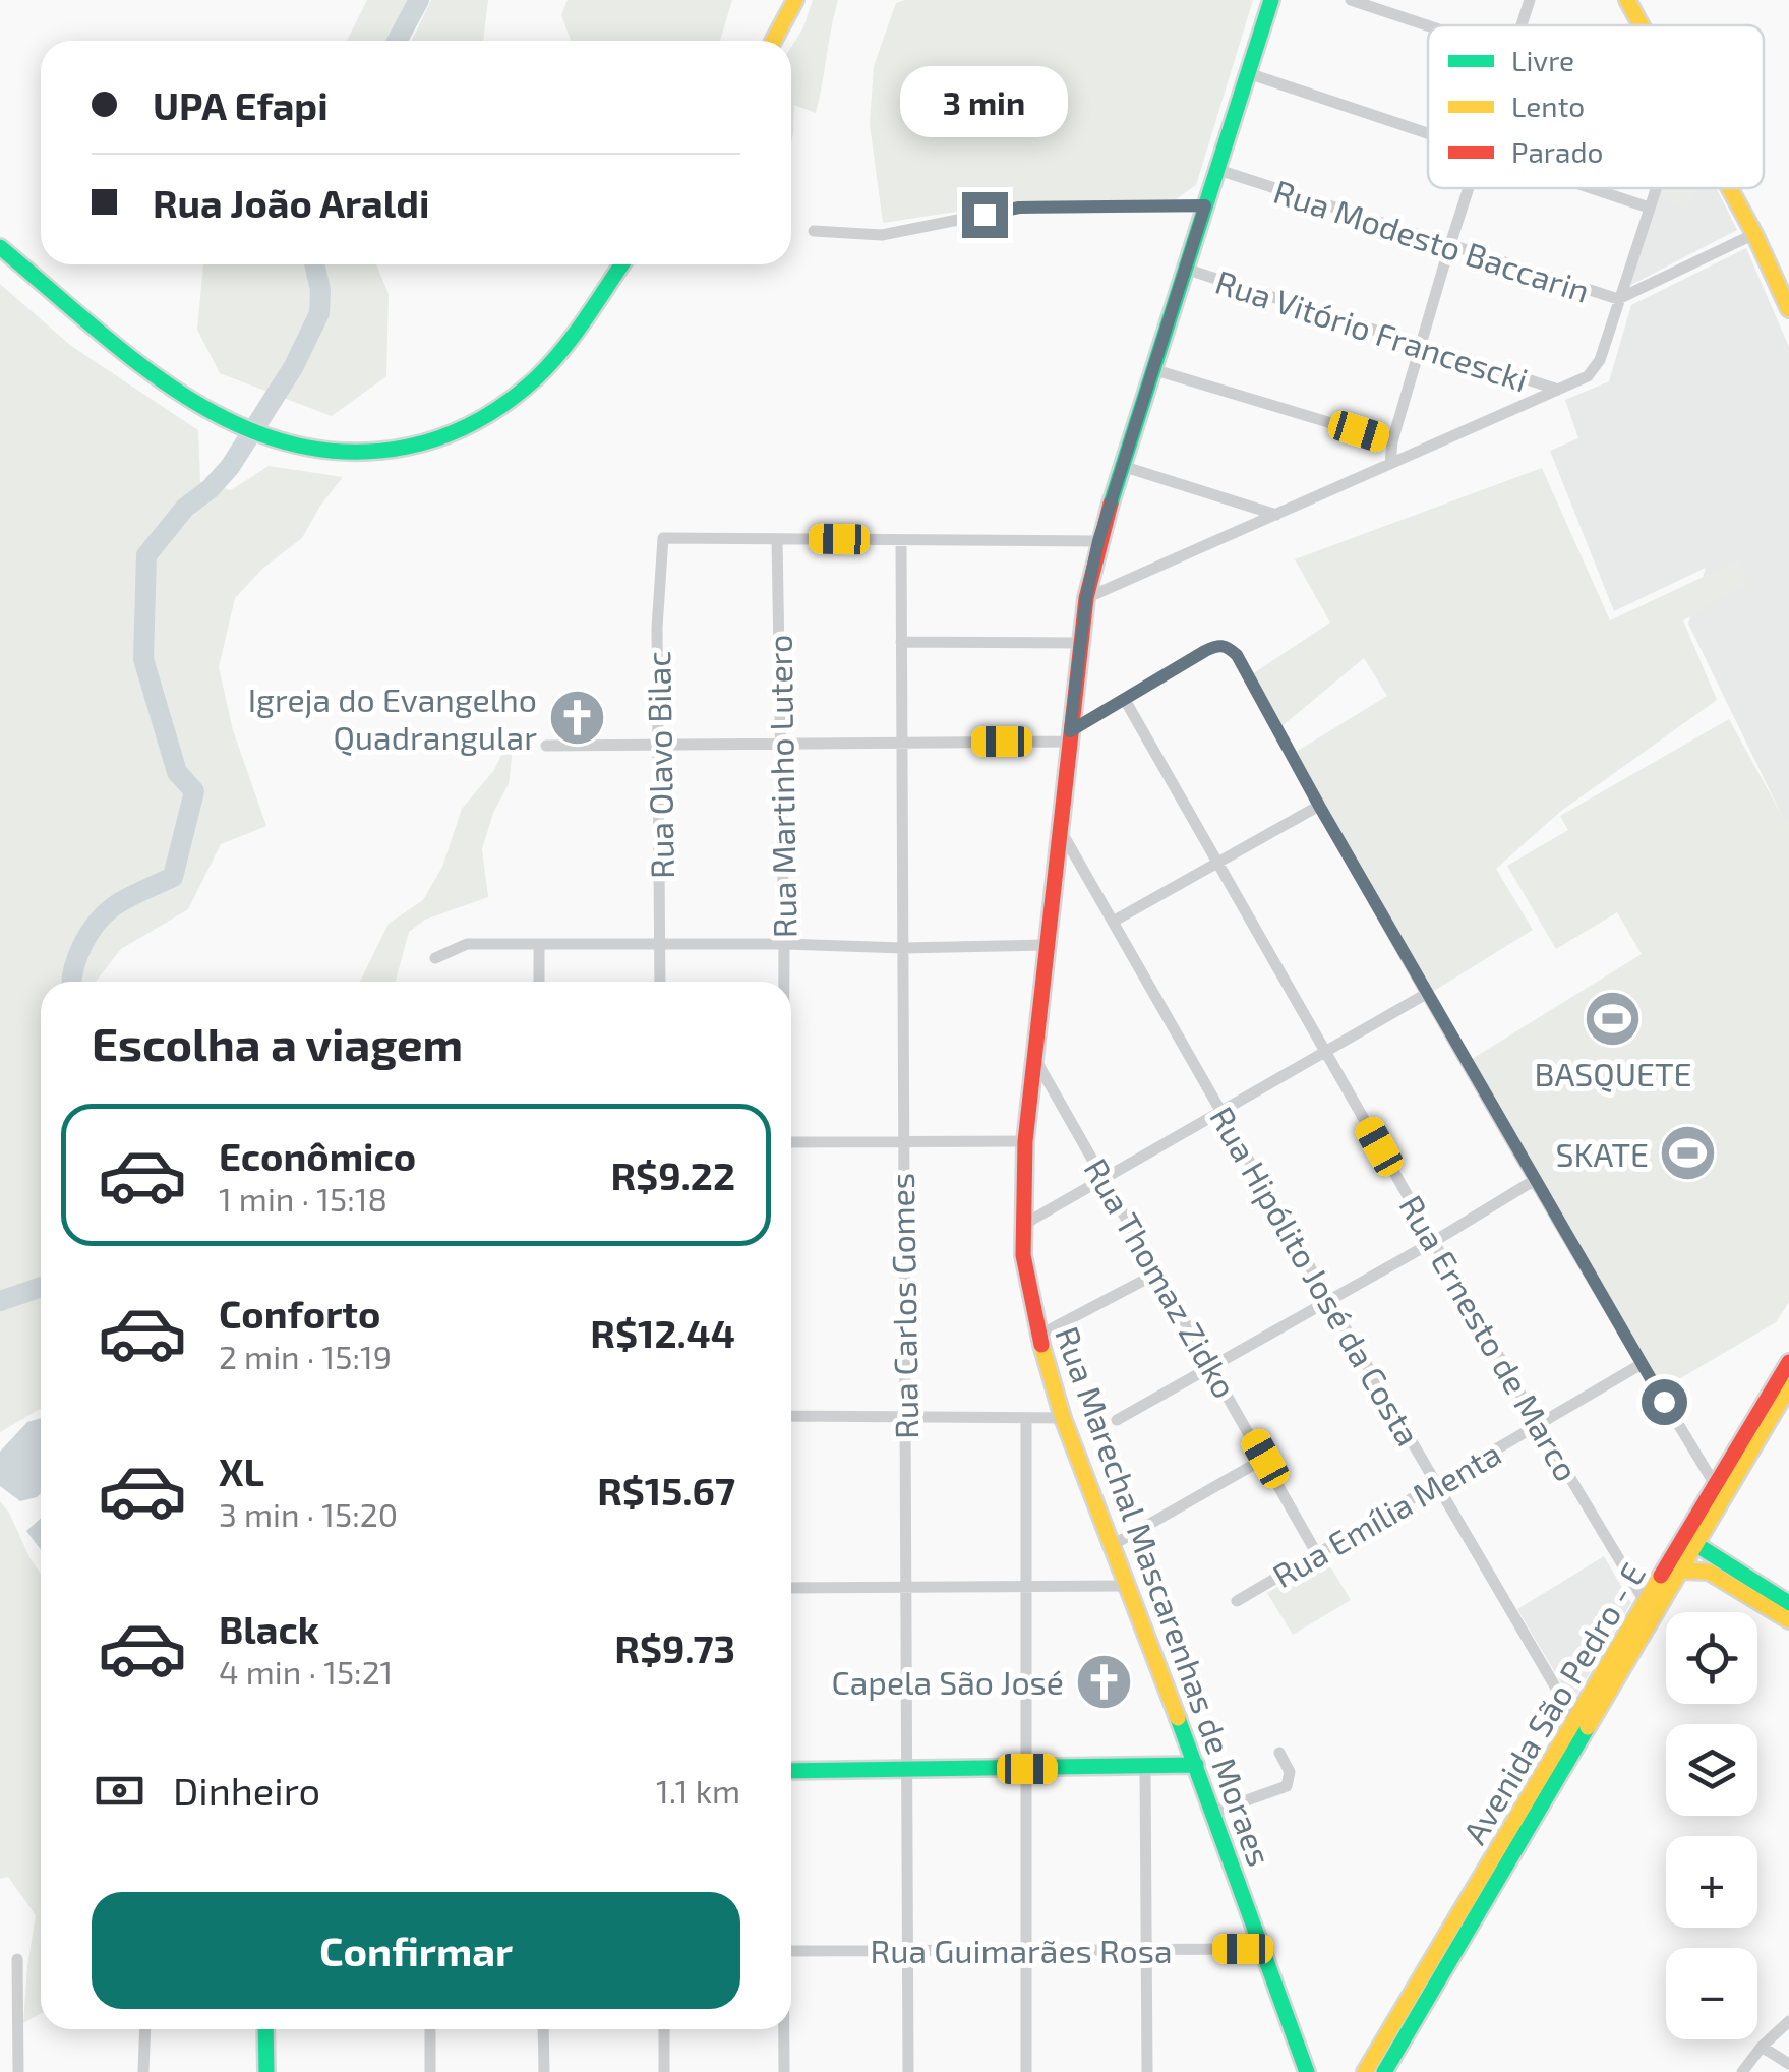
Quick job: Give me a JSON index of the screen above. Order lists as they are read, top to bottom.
{
  "streets": {
    "main road": ["Rua Marechal Mascarenhas de Moraes", "Avenida São Pedro - E"],
    "street": [
      "Rua Modesto Baccarin",
      "Rua Vitório Francescki",
      "Rua Olavo Bilac",
      "Rua Martinho Lutero",
      "Rua Hipólito José da Costa",
      "Rua Thomaz Zidko",
      "Rua Carlos Gomes",
      "Rua Ernesto de Marco",
      "Rua Emília Menta",
      "Rua Guimarães Rosa"
    ]
  },
  "crossings": [
    ["Rua Modesto Baccarin", "Rua Marechal Mascarenhas de Moraes"],
    ["Rua Vitório Francescki", "Rua Marechal Mascarenhas de Moraes"],
    ["Rua Olavo Bilac", "Rua Martinho Lutero"],
    ["Rua Hipólito José da Costa", "Rua Emília Menta"],
    ["Rua Hipólito José da Costa", "Rua Marechal Mascarenhas de Moraes"],
    ["Rua Hipólito José da Costa", "Avenida São Pedro - E"],
    ["Rua Thomaz Zidko", "Rua Emília Menta"],
    ["Rua Thomaz Zidko", "Rua Marechal Mascarenhas de Moraes"],
    ["Rua Carlos Gomes", "Rua Guimarães Rosa"],
    ["Rua Ernesto de Marco", "Rua Emília Menta"],
    ["Rua Ernesto de Marco", "Avenida São Pedro - E"],
    ["Rua Marechal Mascarenhas de Moraes", "Rua Guimarães Rosa"]
  ],
  "places": {
    "church": ["Igreja do Evangelho Quadrangular", "Capela São José"],
    "sports": ["BASQUETE", "SKATE"]
  },
  "legend": ["Livre", "Lento", "Parado"],
  "page": {
    "banner": ["UPA Efapi", "Rua João Araldi"],
    "bubble": "3 min",
    "heading": "Escolha a viagem",
    "list": [
      {
        "name": "Econômico",
        "note": "1 min · 15:18",
        "value": "R$9.22"
      },
      {
        "name": "Conforto",
        "note": "2 min · 15:19",
        "value": "R$12.44"
      },
      {
        "name": "XL",
        "note": "3 min · 15:20",
        "value": "R$15.67"
      },
      {
        "name": "Black",
        "note": "4 min · 15:21",
        "value": "R$9.73"
      }
    ],
    "map_buttons": ["+", "−"],
    "pay": ["Dinheiro", "1.1 km"],
    "buttons": "Confirmar"
  }
}
